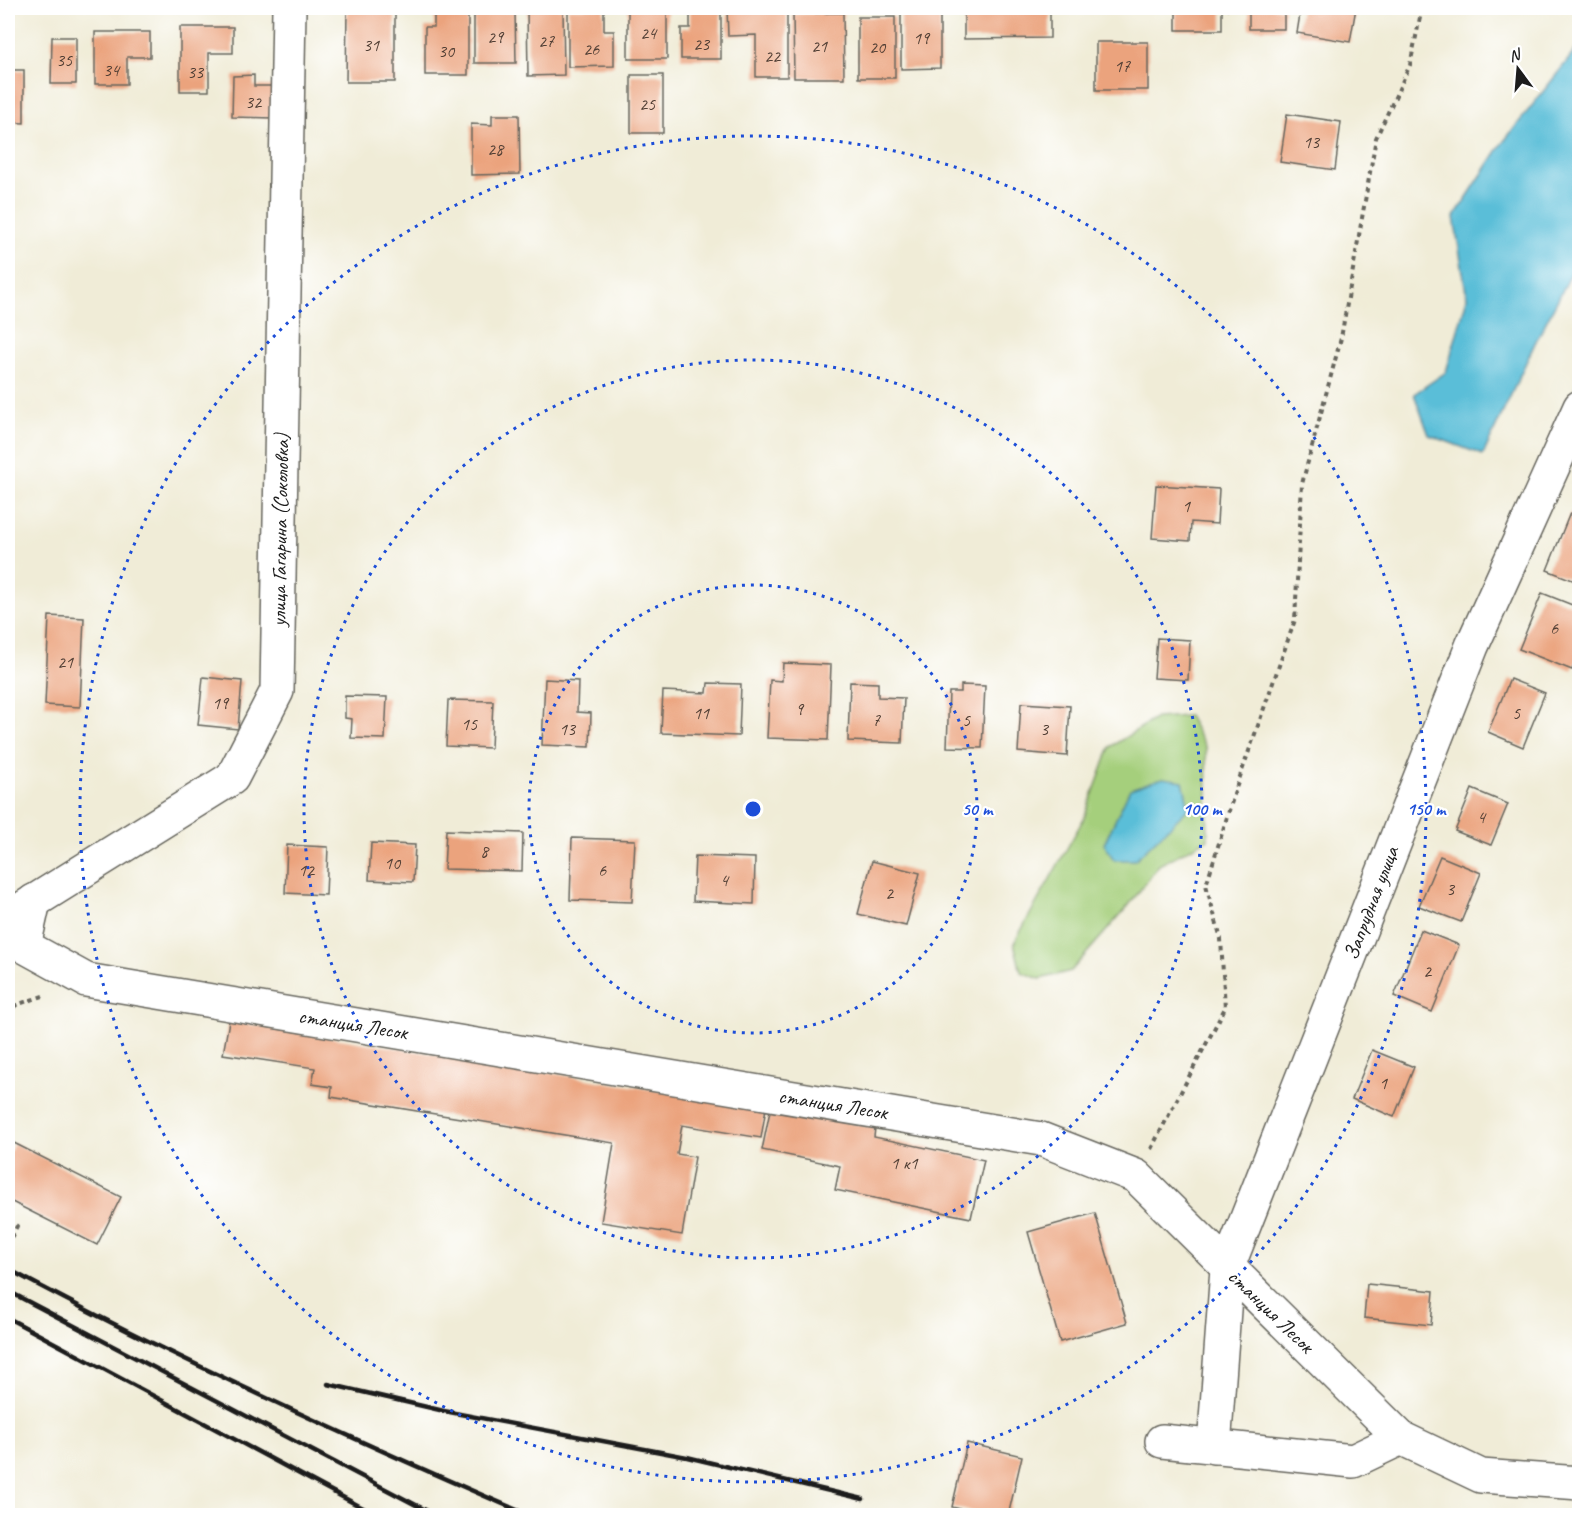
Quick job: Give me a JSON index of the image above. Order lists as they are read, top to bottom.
{
  "streets": {
    "street": ["улица Гагарина (Соколовка)", "Запрудная улица", "станция Лесок"]
  },
  "crossings": [
    ["улица Гагарина (Соколовка)", "станция Лесок"],
    ["Запрудная улица", "станция Лесок"]
  ],
  "house_numbers": [
    "24",
    "29",
    "19",
    "27",
    "23",
    "31",
    "21",
    "20",
    "26",
    "30",
    "22",
    "35",
    "17",
    "34",
    "33",
    "32",
    "25",
    "13",
    "28",
    "1",
    "6",
    "21",
    "19",
    "9",
    "11",
    "5",
    "7",
    "5",
    "15",
    "13",
    "3",
    "4",
    "8",
    "10",
    "12",
    "6",
    "4",
    "3",
    "2",
    "2",
    "1",
    "1 к1"
  ],
  "north": "top",
  "rings": ["50 m", "100 m", "150 m"]
}
